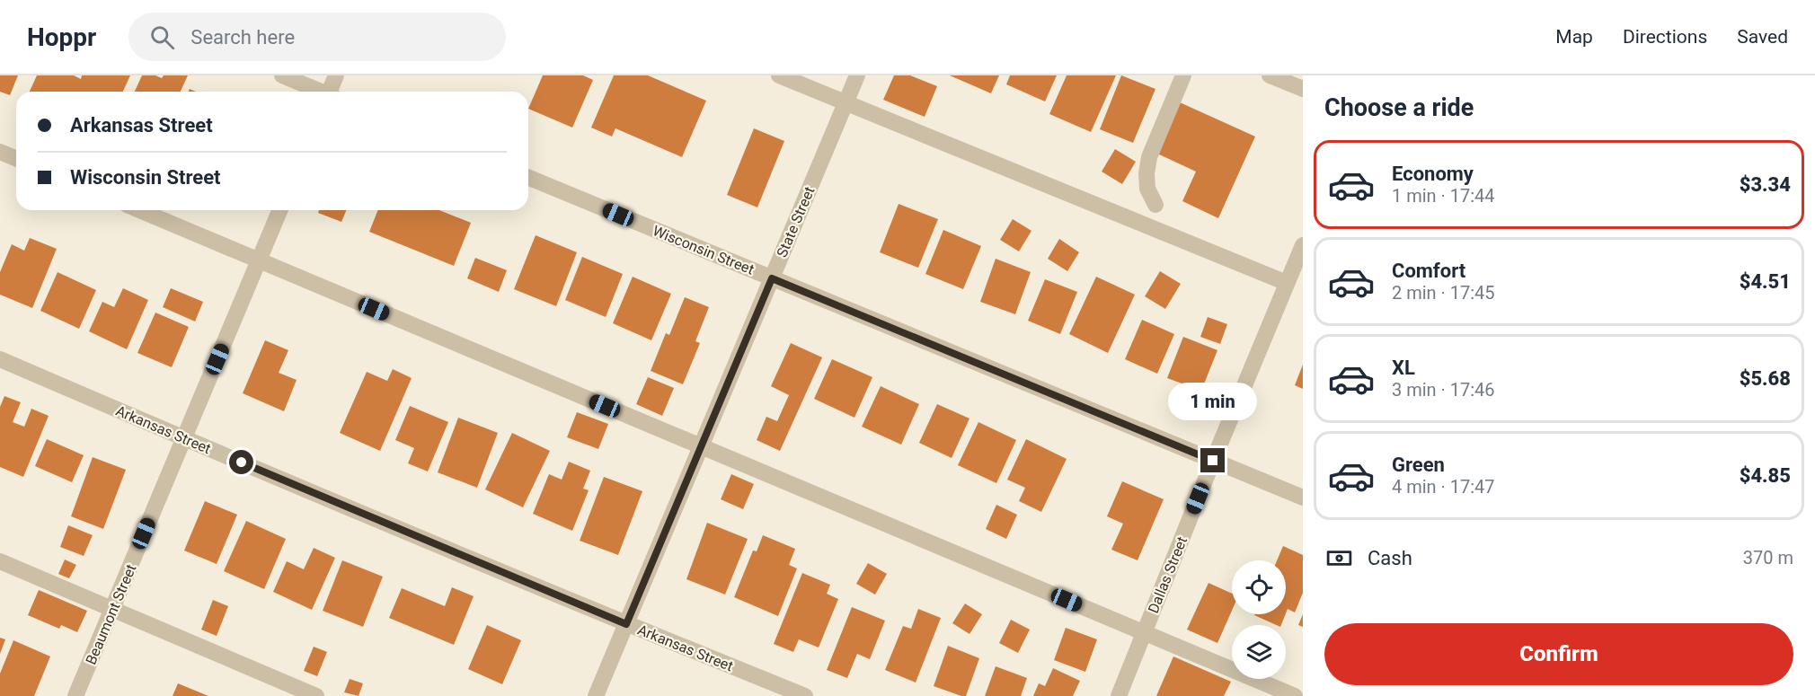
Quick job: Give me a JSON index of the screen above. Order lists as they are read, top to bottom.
{
  "streets": {
    "street": [
      "State Street",
      "Wisconsin Street",
      "Arkansas Street",
      "Dallas Street",
      "Beaumont Street"
    ]
  },
  "crossings": [
    ["State Street", "Wisconsin Street"],
    ["State Street", "Arkansas Street"],
    ["Wisconsin Street", "Dallas Street"],
    ["Arkansas Street", "Beaumont Street"]
  ],
  "page": {
    "header": "Hoppr",
    "search": "Search here",
    "nav": ["Map", "Directions", "Saved"],
    "heading": "Choose a ride",
    "banner": ["Arkansas Street", "Wisconsin Street"],
    "list": [
      {
        "name": "Economy",
        "note": "1 min · 17:44",
        "value": "$3.34"
      },
      {
        "name": "Comfort",
        "note": "2 min · 17:45",
        "value": "$4.51"
      },
      {
        "name": "XL",
        "note": "3 min · 17:46",
        "value": "$5.68"
      },
      {
        "name": "Green",
        "note": "4 min · 17:47",
        "value": "$4.85"
      }
    ],
    "bubble": "1 min",
    "pay": ["Cash", "370 m"],
    "buttons": "Confirm"
  }
}
